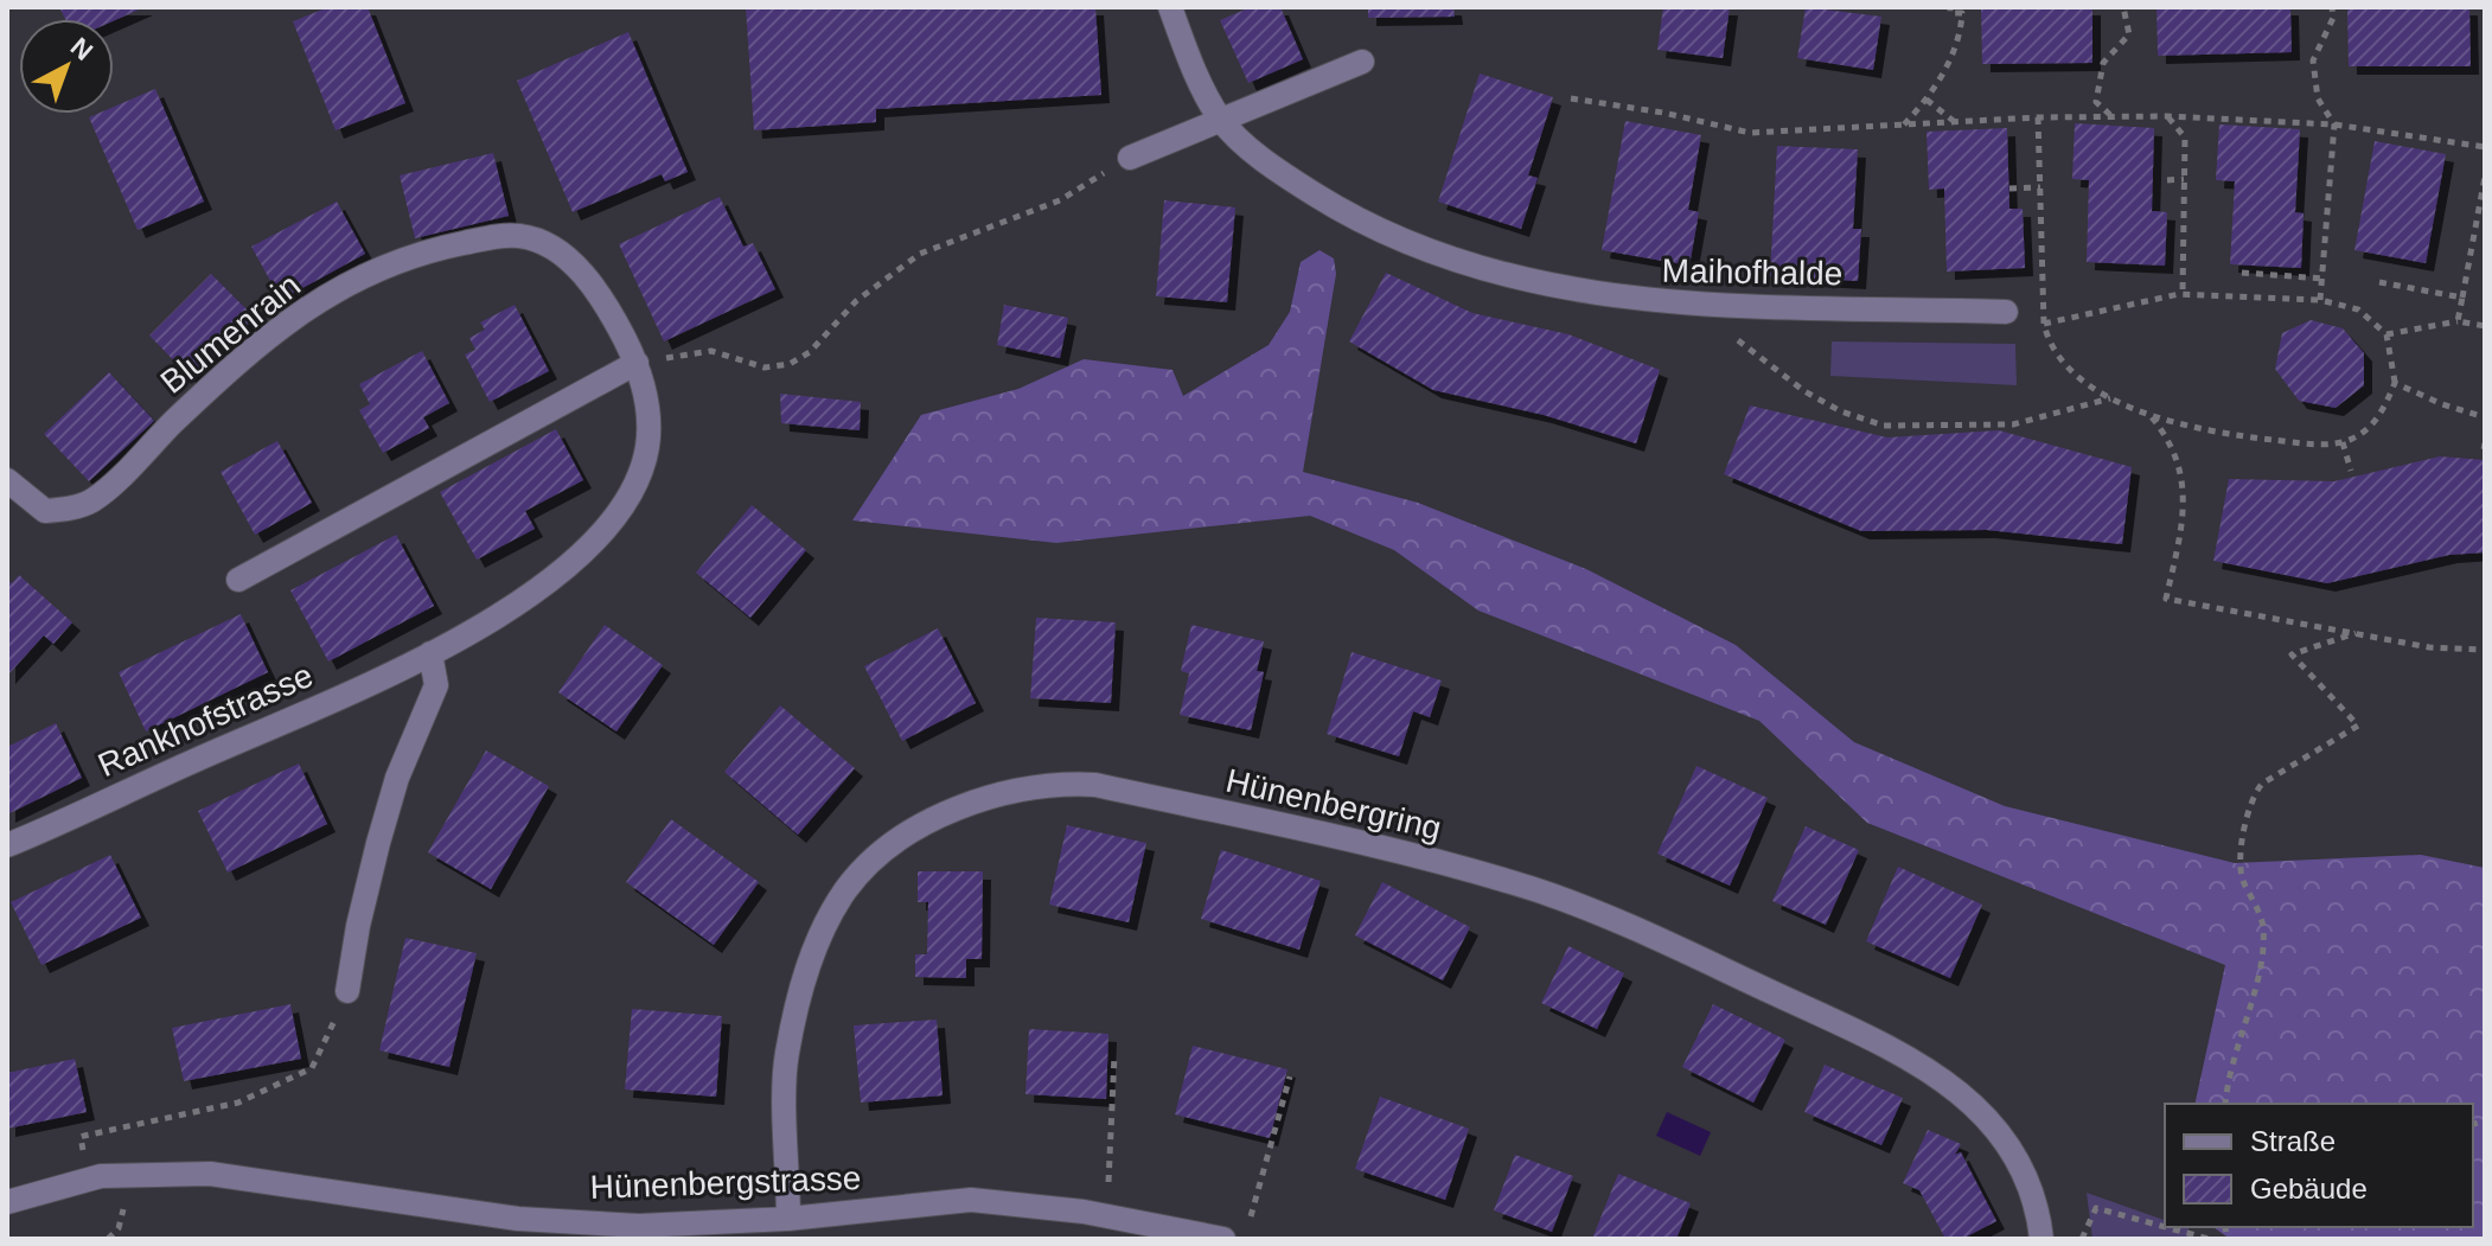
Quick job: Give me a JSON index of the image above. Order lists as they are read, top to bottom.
{
  "streets": {
    "street": [
      "Maihofhalde",
      "Blumenrain",
      "Rankhofstrasse",
      "Hünenbergring",
      "Hünenbergstrasse"
    ]
  },
  "crossings": [
    ["Blumenrain", "Rankhofstrasse"],
    ["Hünenbergring", "Hünenbergstrasse"]
  ],
  "legend": ["Straße", "Gebäude"],
  "north": "top right"
}
